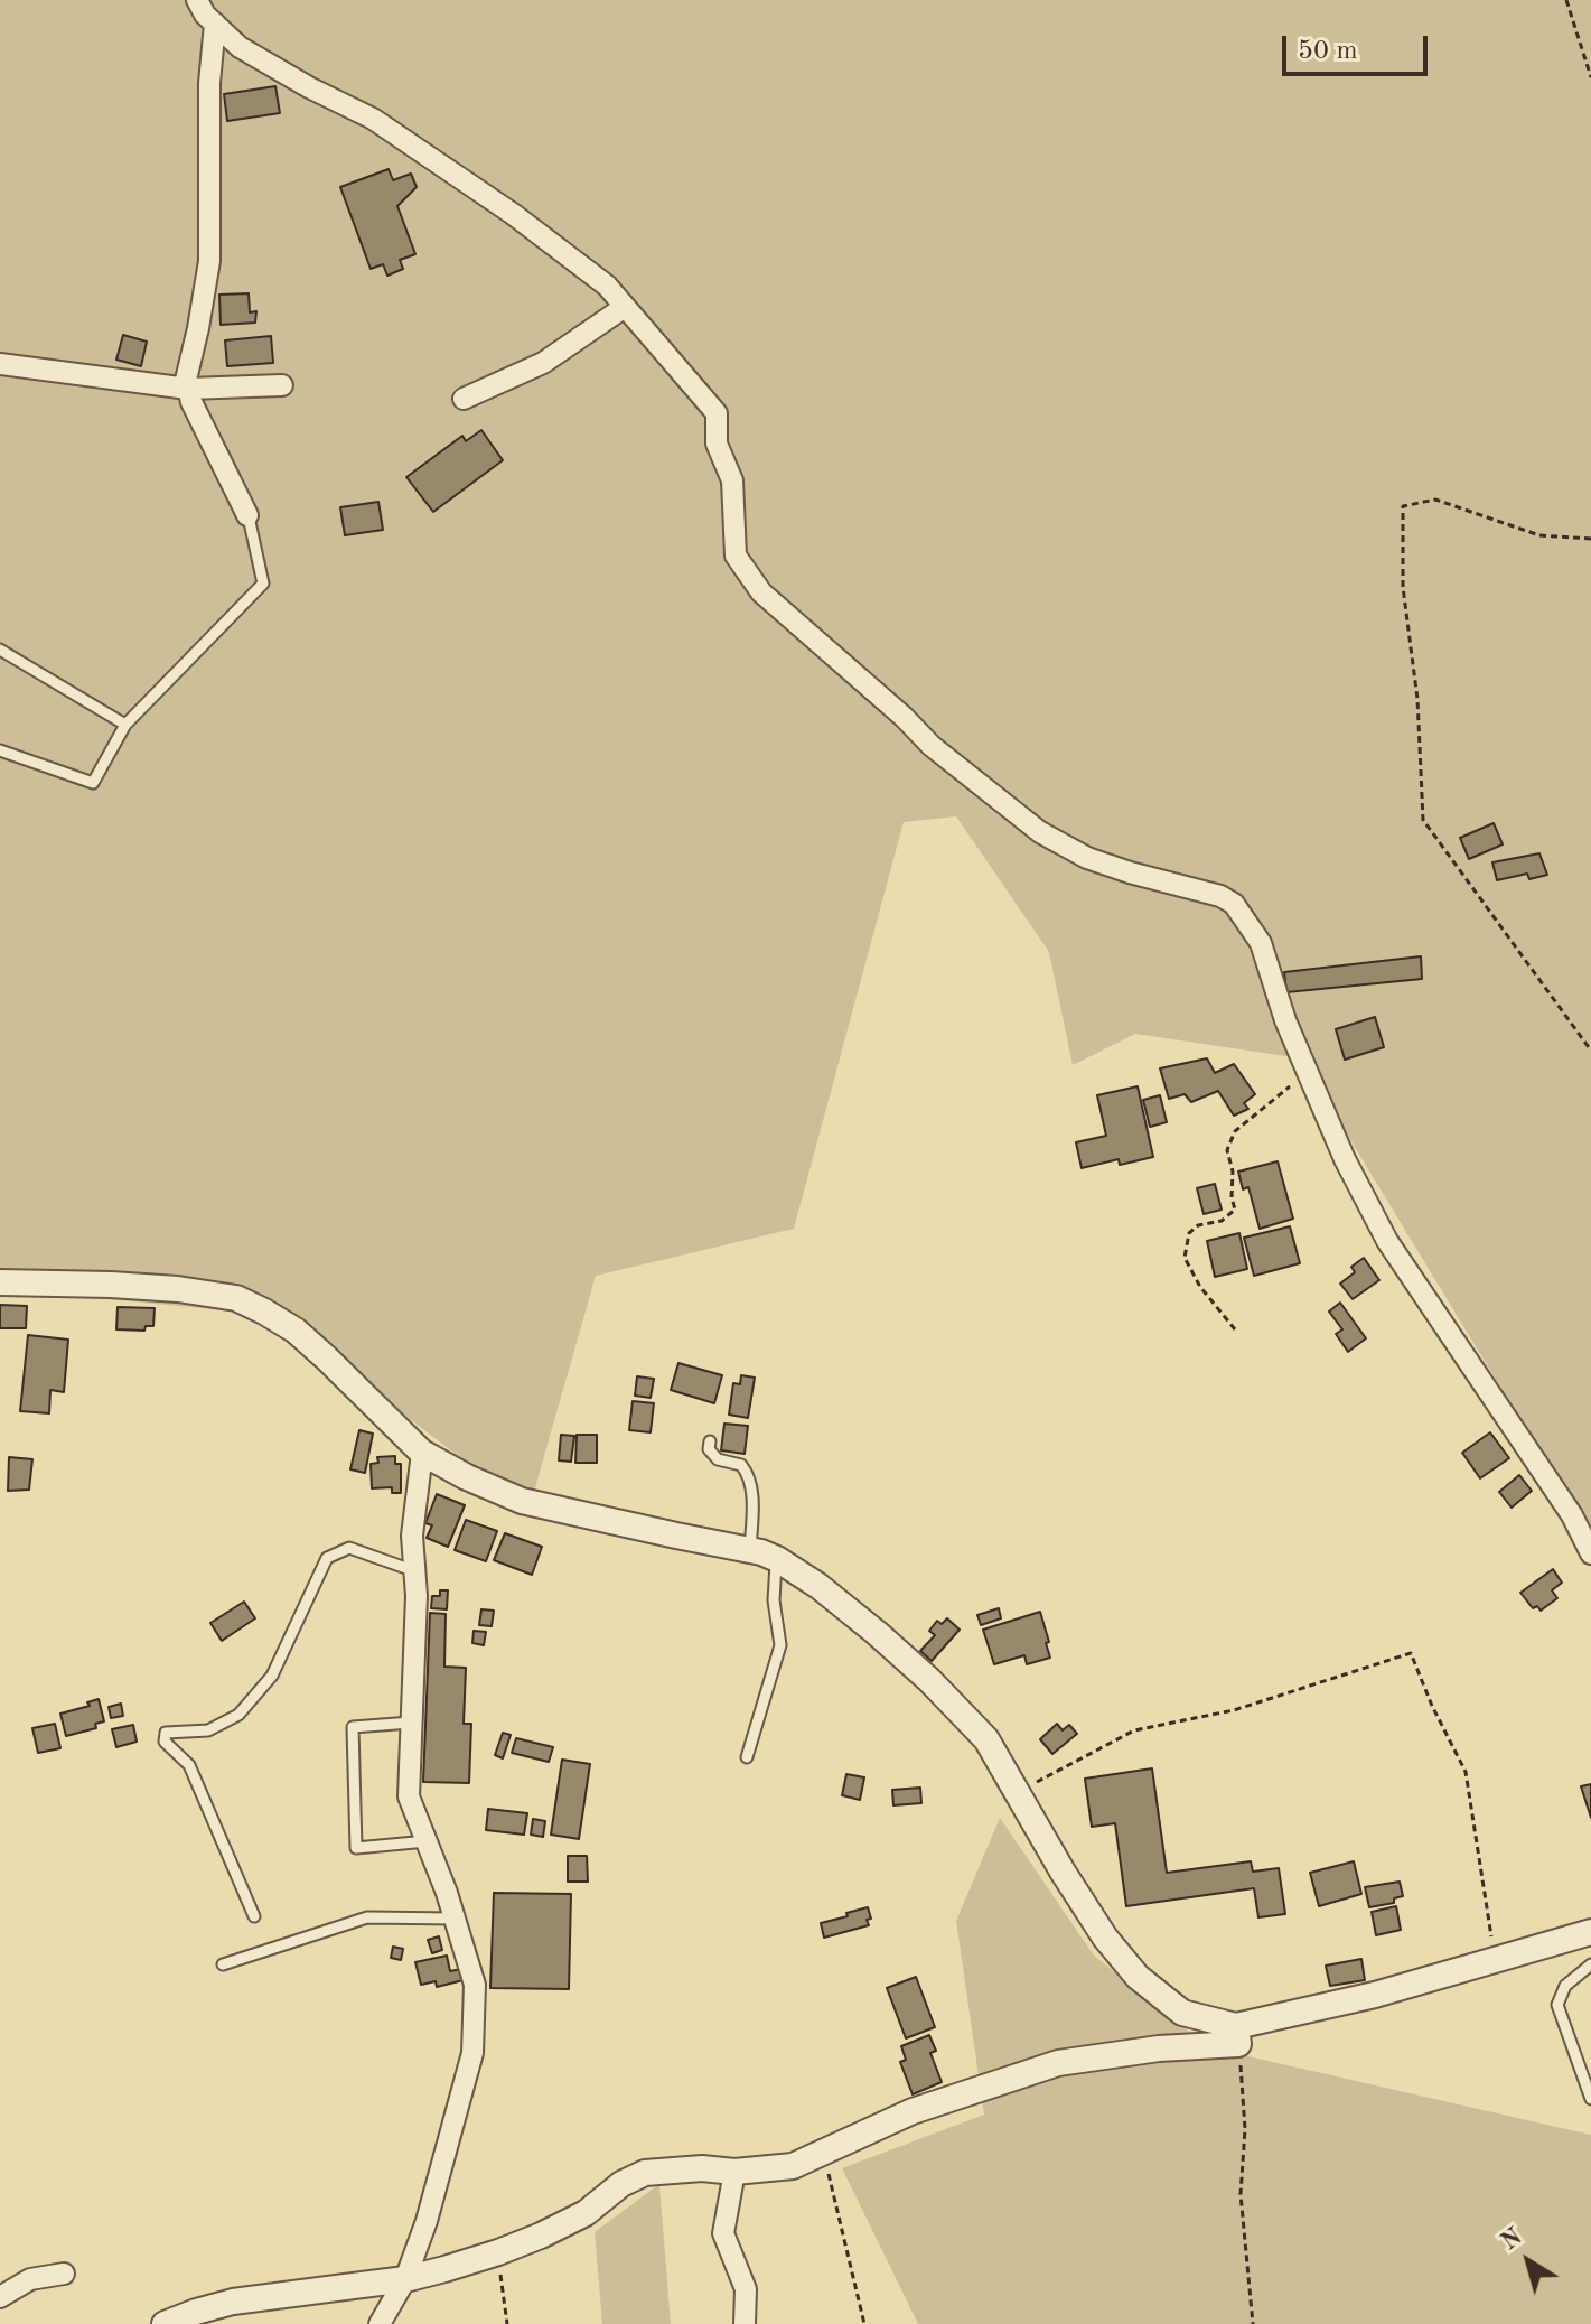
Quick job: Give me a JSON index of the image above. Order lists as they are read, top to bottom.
{
  "scale_bar": "50 m",
  "north": "top left"
}
